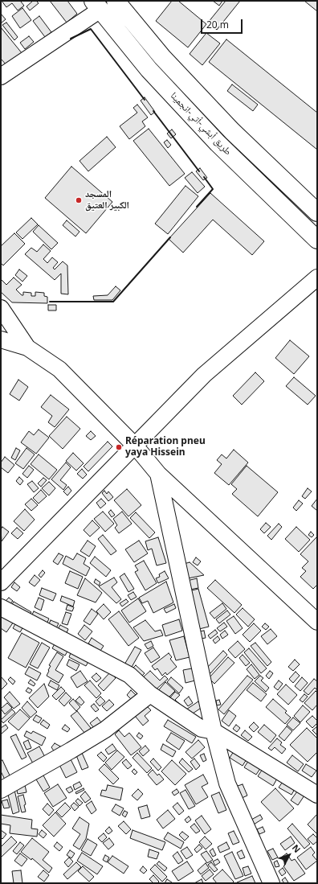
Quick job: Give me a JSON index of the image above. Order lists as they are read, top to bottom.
{
  "streets": {
    "highway": ["طريق أبشي-أتي-انجمينا"]
  },
  "places": ["المسجد الكبير العتيق", "Réparation pneu yaya Hissein"],
  "scale_bar": "20 m",
  "north": "top right"
}
